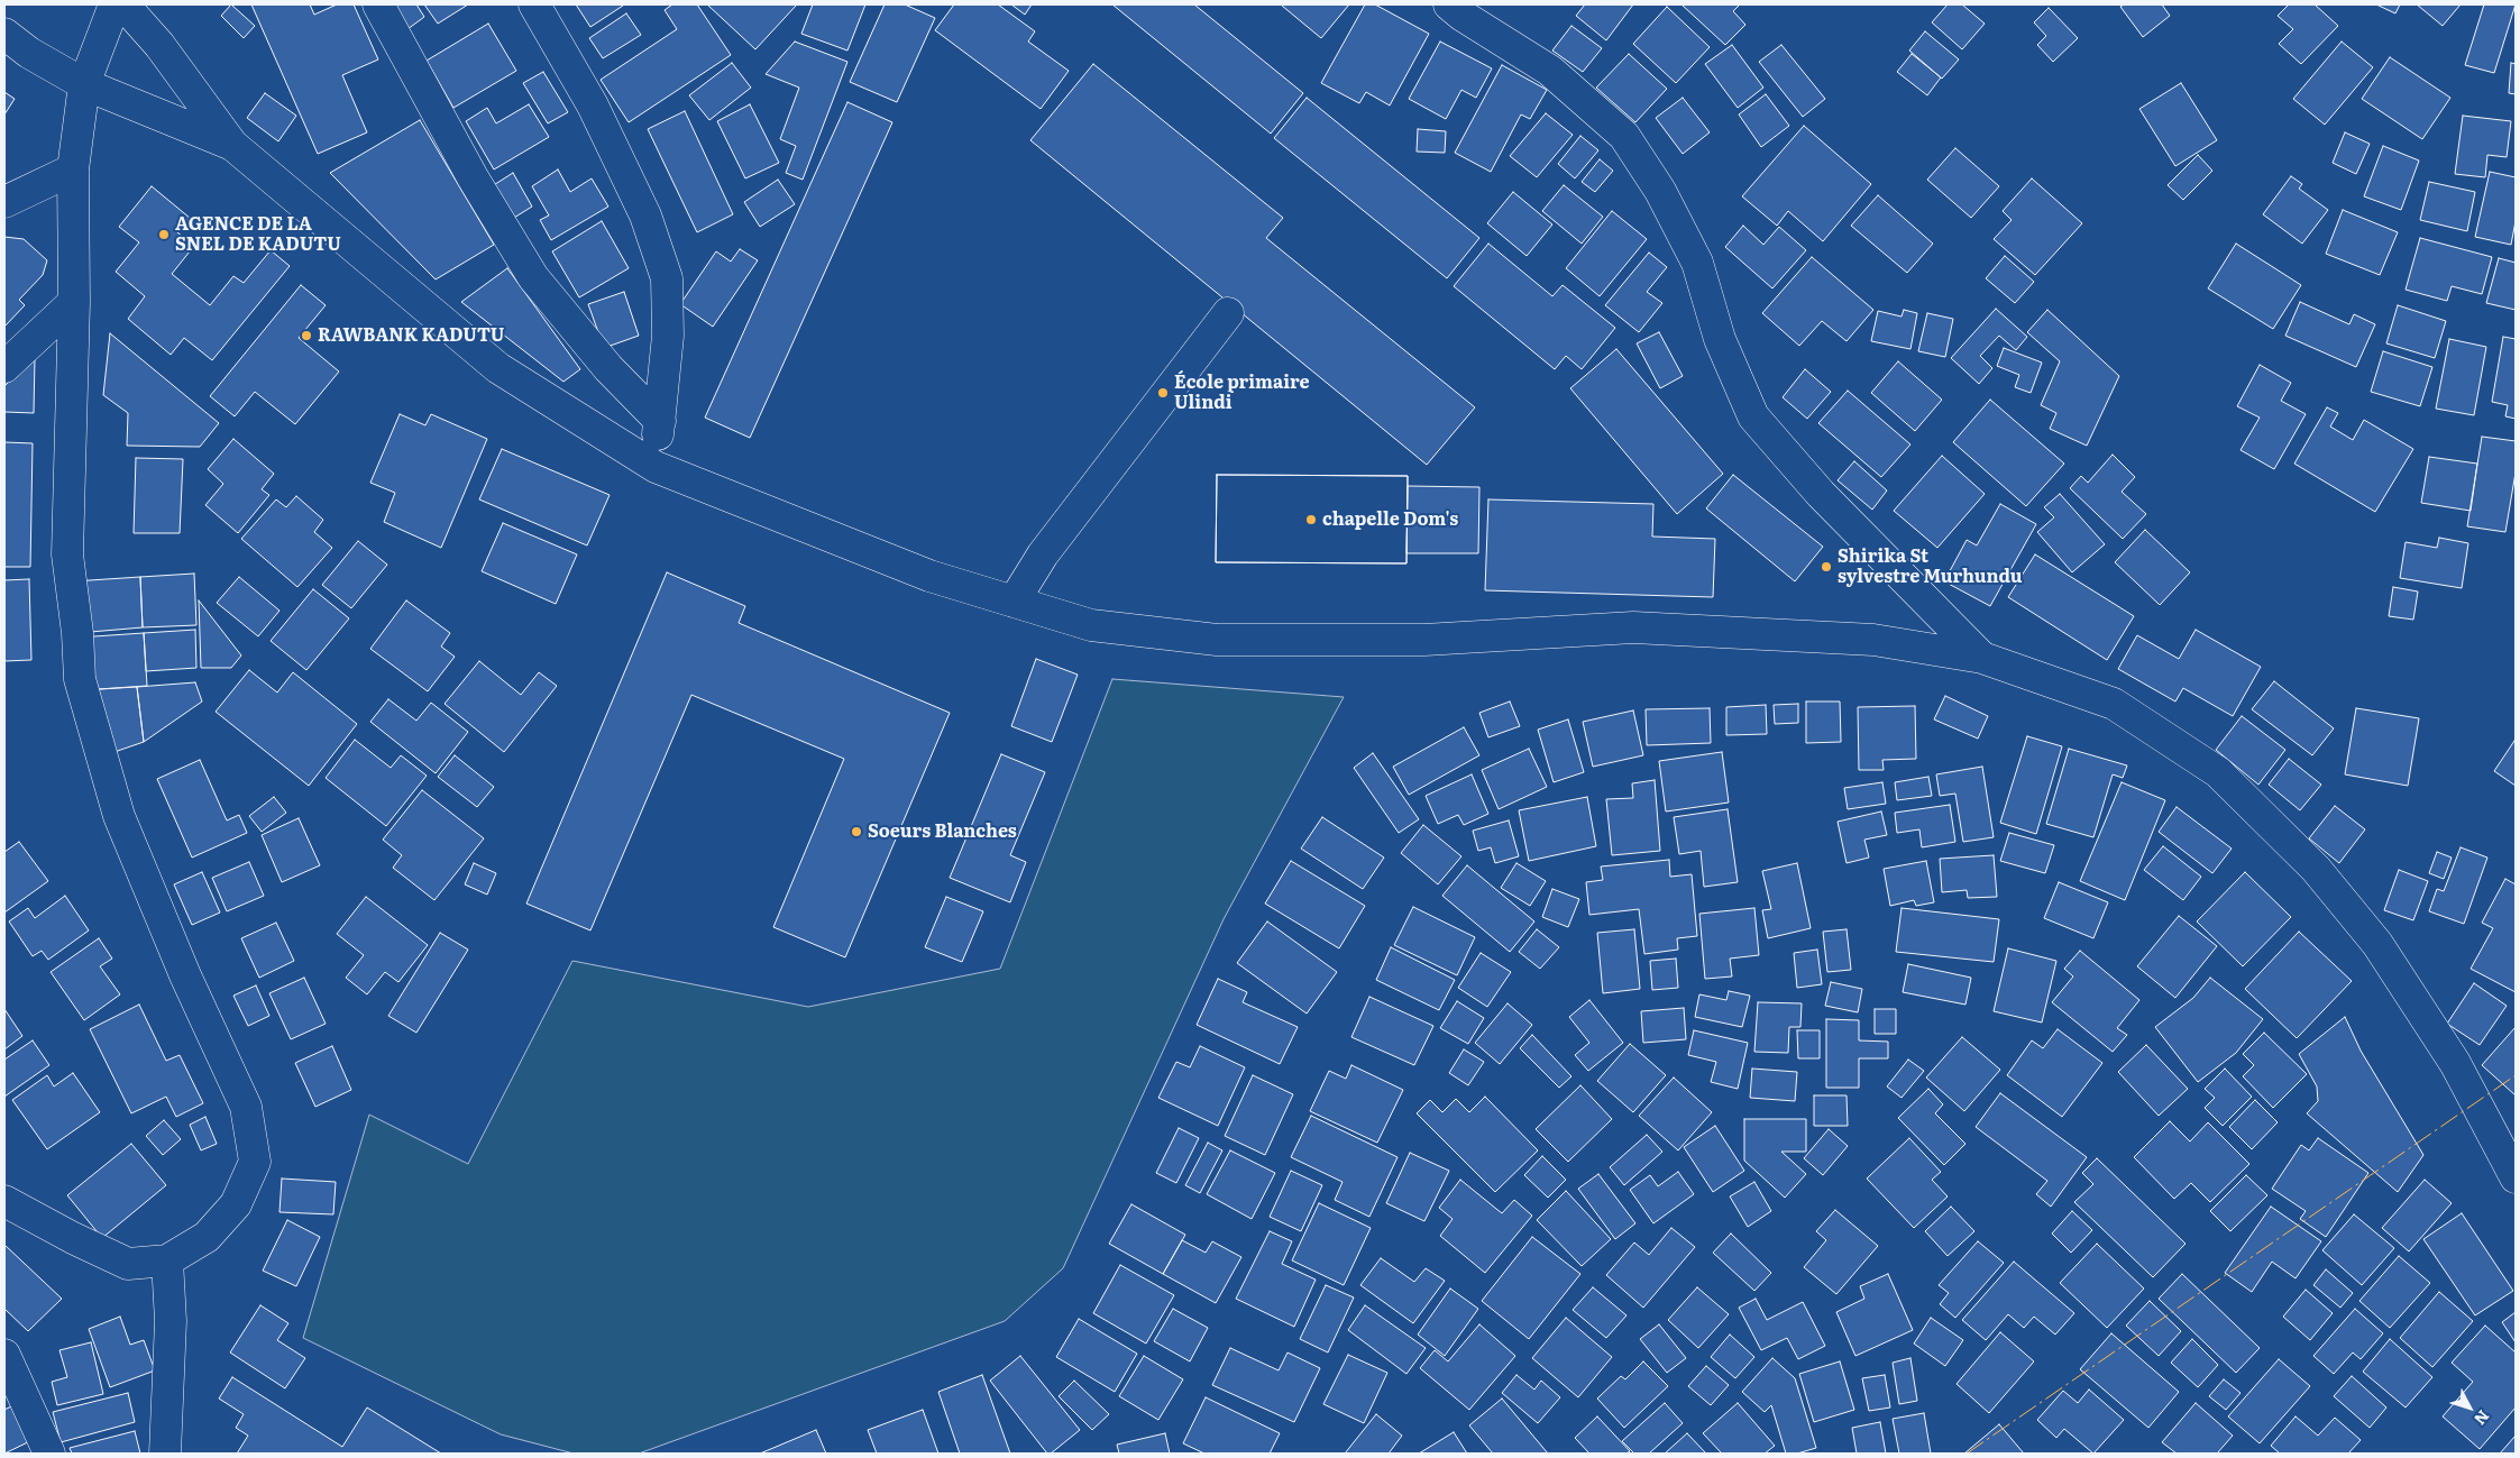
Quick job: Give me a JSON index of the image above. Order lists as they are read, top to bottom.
{
  "places": [
    "AGENCE DE LA SNEL DE KADUTU",
    "RAWBANK KADUTU",
    "École primaire Ulindi",
    "chapelle Dom's",
    "Shirika St sylvestre Murhundu",
    "Soeurs Blanches"
  ],
  "north": "bottom right"
}
